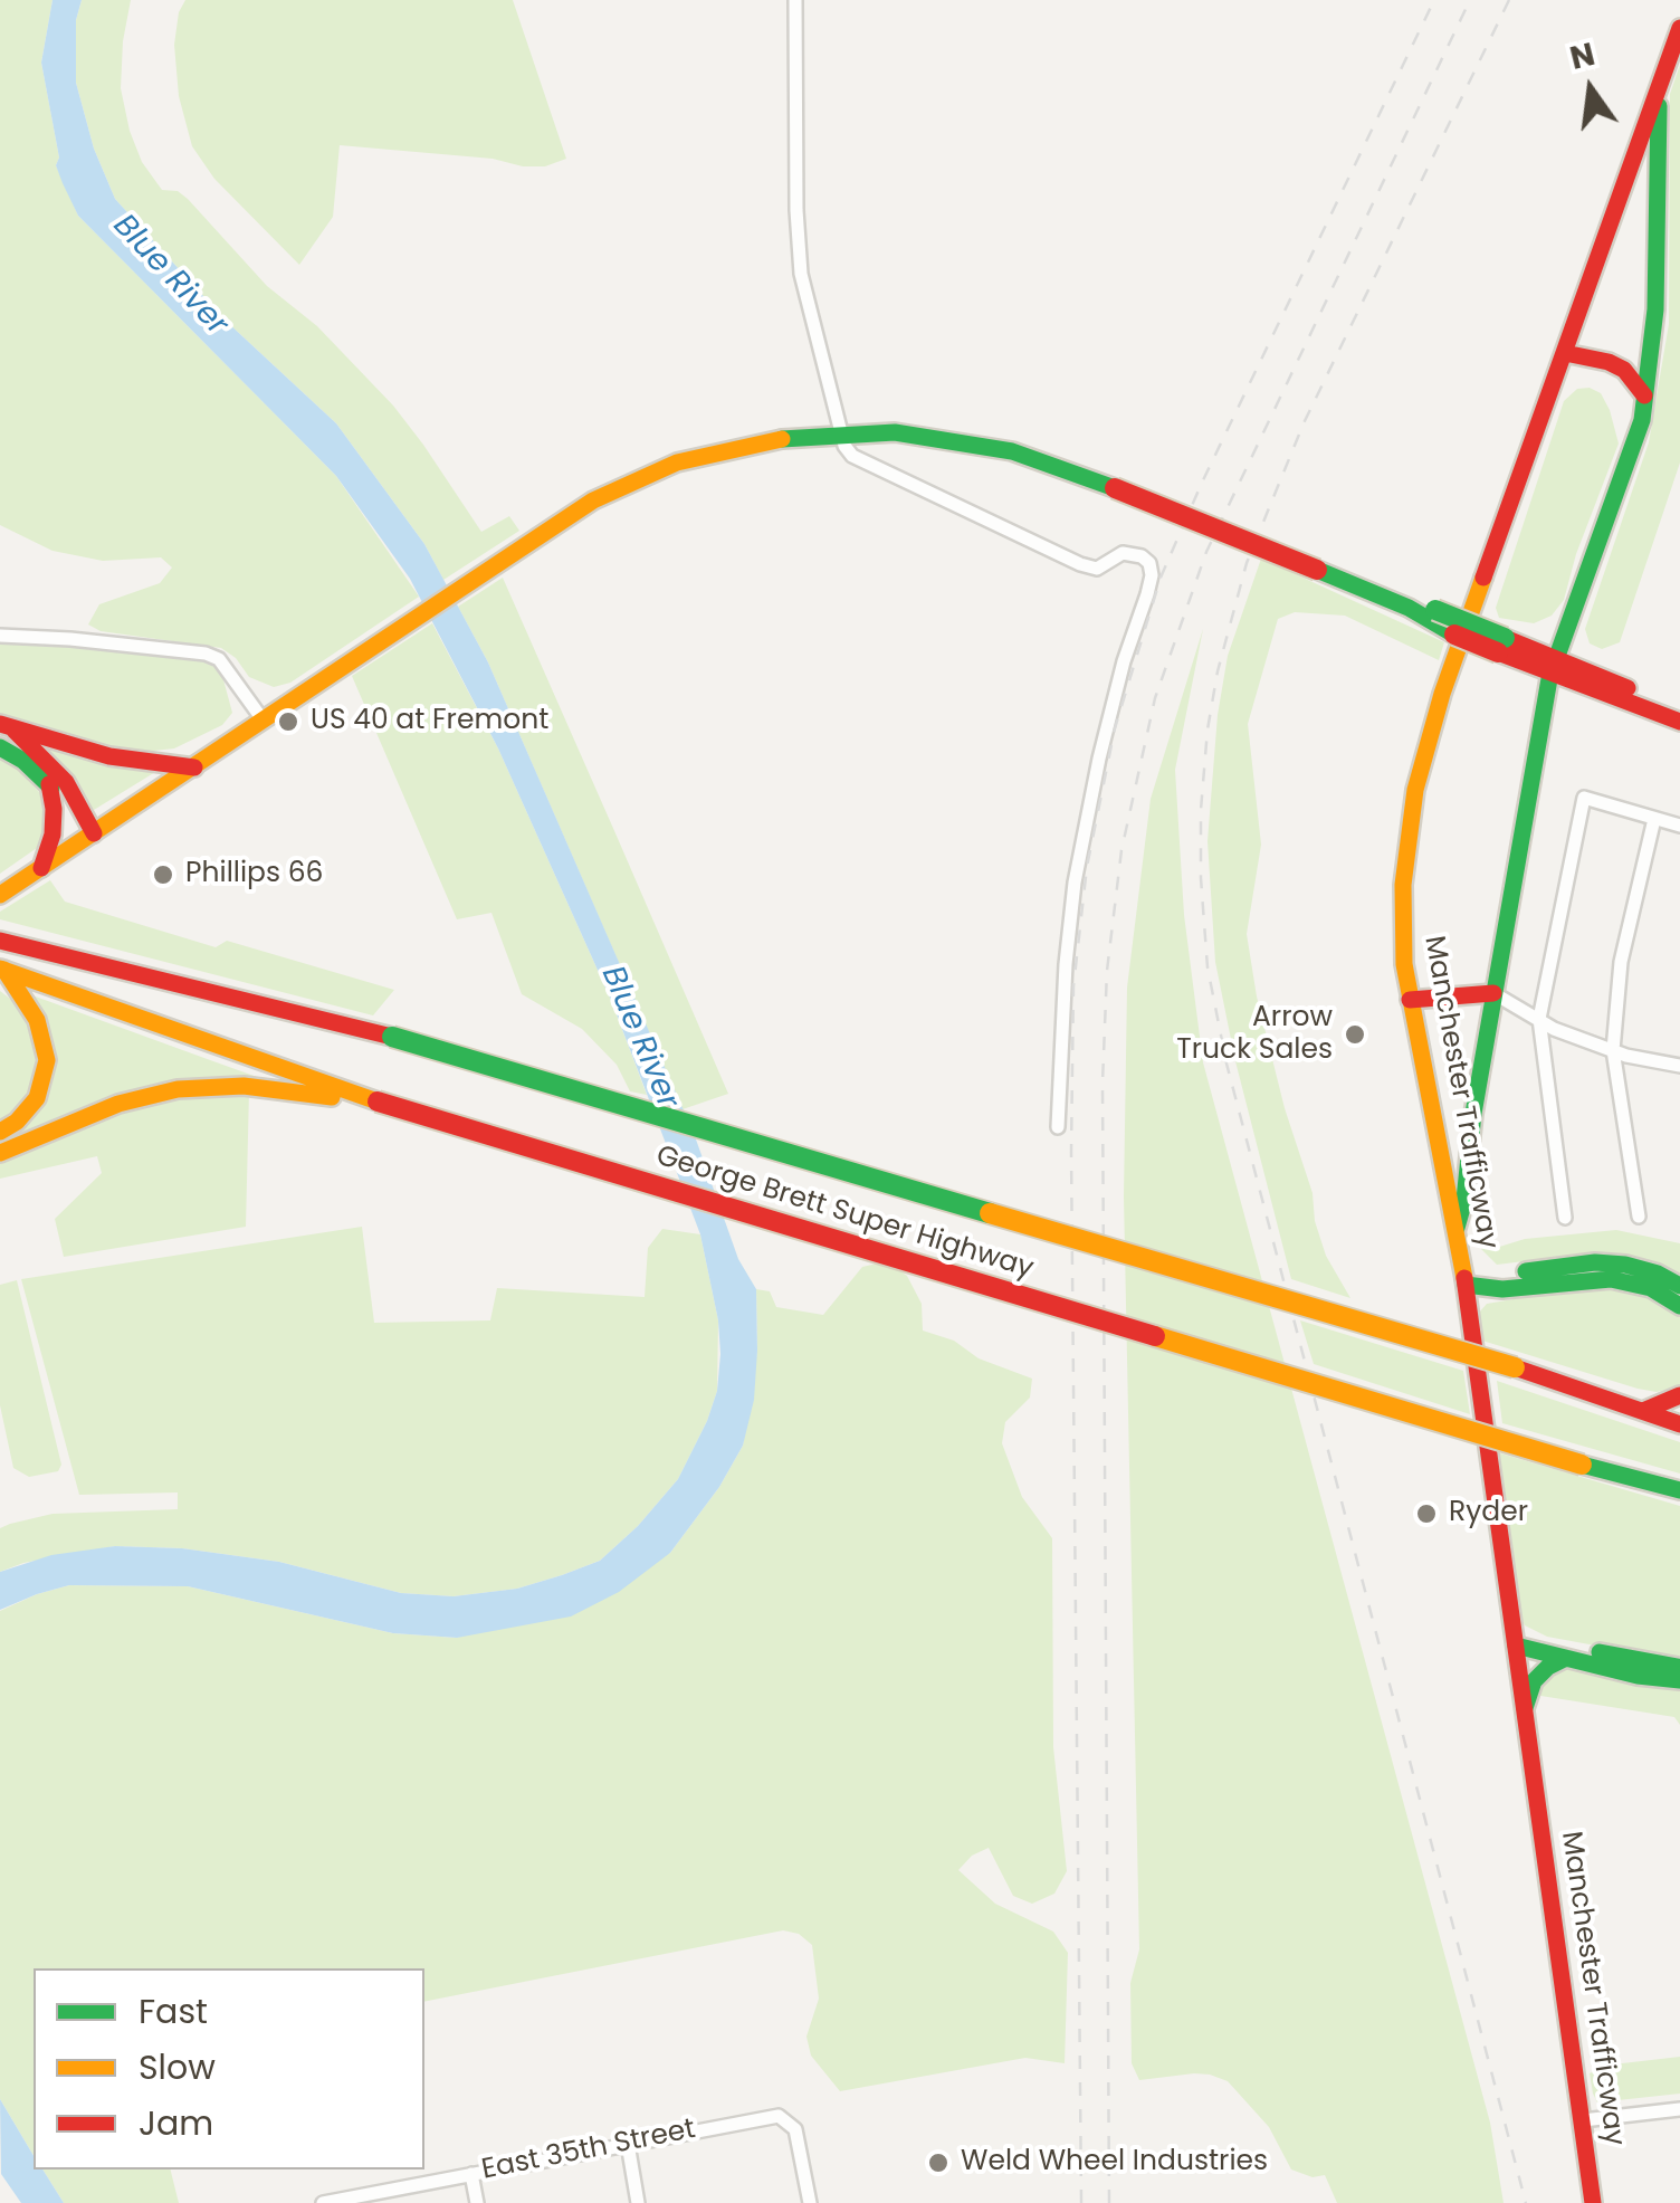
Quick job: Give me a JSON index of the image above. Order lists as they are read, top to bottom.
{
  "streets": {
    "main road": ["Manchester Trafficway", "George Brett Super Highway"],
    "street": ["East 35th Street"]
  },
  "water": ["Blue River"],
  "places": [
    "US 40 at Fremont",
    "Phillips 66",
    "Arrow Truck Sales",
    "Ryder",
    "Weld Wheel Industries"
  ],
  "legend": ["Fast", "Slow", "Jam"],
  "north": "top"
}
